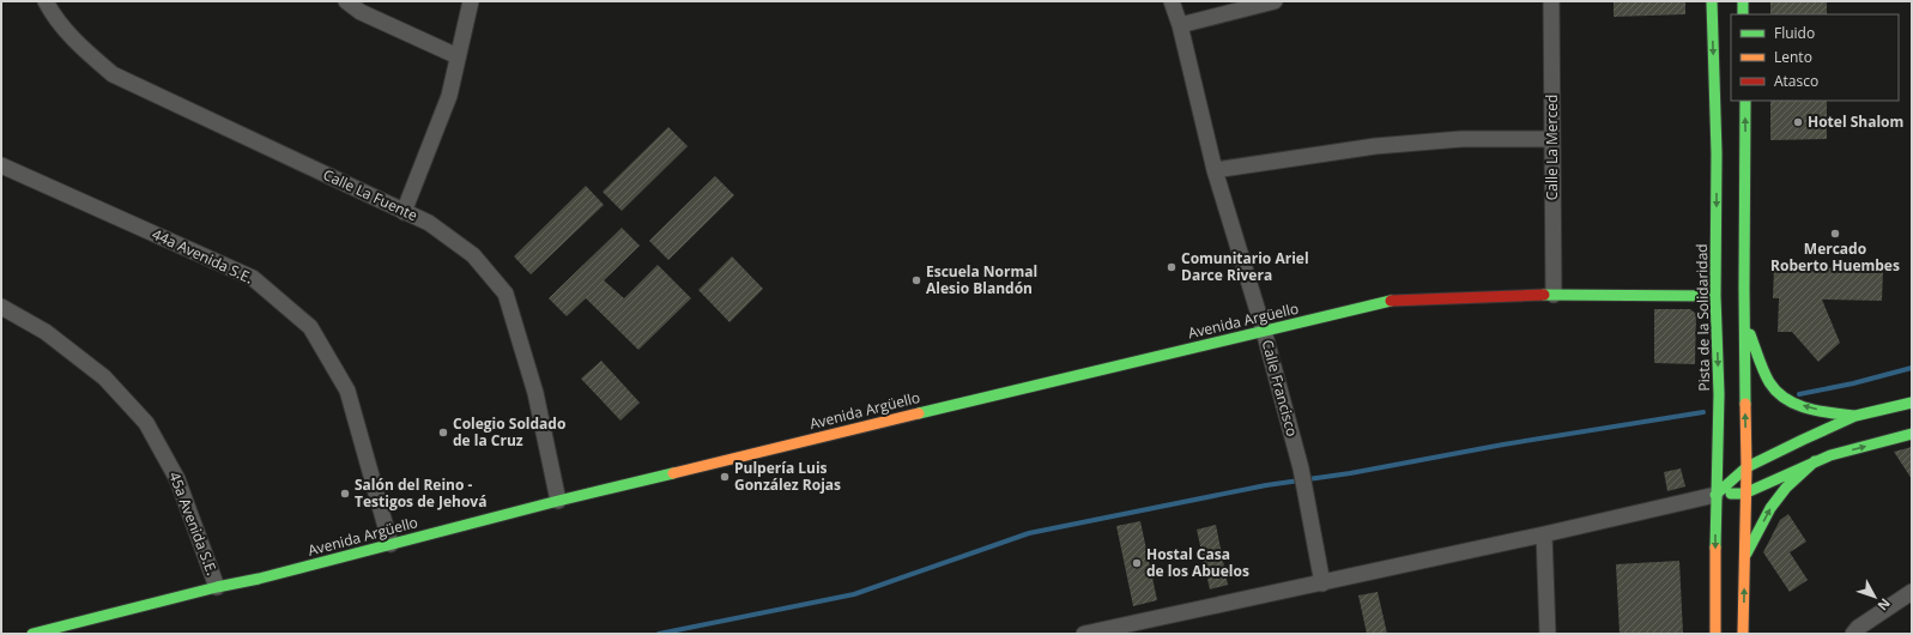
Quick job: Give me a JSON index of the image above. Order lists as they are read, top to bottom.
{
  "streets": {
    "main road": ["Pista de la Solidaridad", "Avenida Argüello"],
    "street": [
      "Calle La Merced",
      "Calle La Fuente",
      "44a Avenida S.E.",
      "Calle Francisco",
      "45a Avenida S.E."
    ]
  },
  "crossings": [
    ["Calle La Merced", "Avenida Argüello"],
    ["Calle La Fuente", "Avenida Argüello"],
    ["44a Avenida S.E.", "Avenida Argüello"],
    ["Pista de la Solidaridad", "Avenida Argüello"],
    ["Avenida Argüello", "Calle Francisco"],
    ["Avenida Argüello", "45a Avenida S.E."]
  ],
  "places": [
    "Hotel Shalom",
    "Mercado Roberto Huembes",
    "Comunitario Ariel Darce Rivera",
    "Escuela Normal Alesio Blandón",
    "Colegio Soldado de la Cruz",
    "Pulpería Luis González Rojas",
    "Salón del Reino - Testigos de Jehová",
    "Hostal Casa de los Abuelos"
  ],
  "legend": ["Fluido", "Lento", "Atasco"],
  "north": "bottom right"
}
